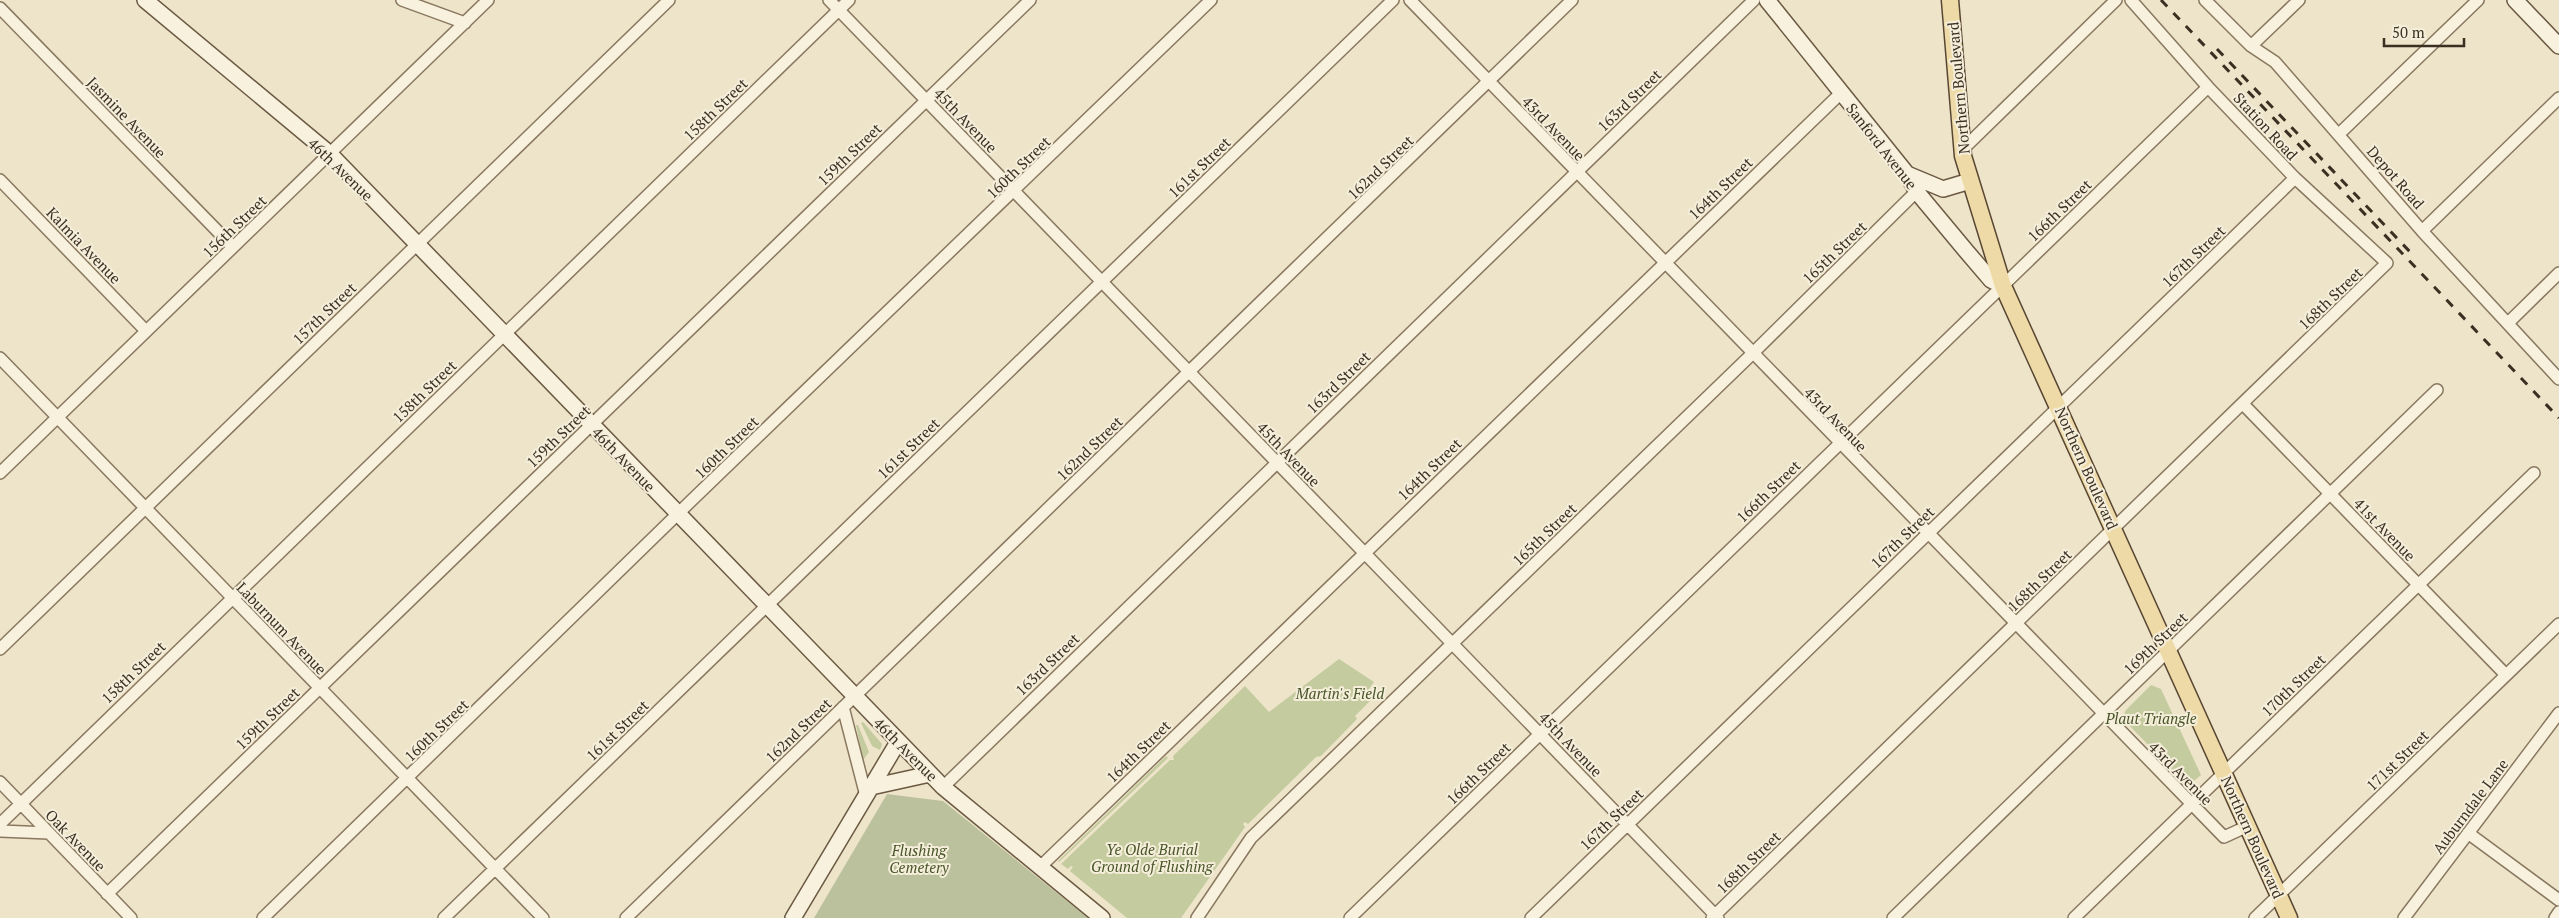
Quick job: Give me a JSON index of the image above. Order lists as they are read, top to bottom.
{
  "streets": {
    "main road": ["Northern Boulevard"],
    "street": [
      "163rd Street",
      "158th Street",
      "Jasmine Avenue",
      "45th Avenue",
      "Station Road",
      "43rd Avenue",
      "Sanford Avenue",
      "159th Street",
      "160th Street",
      "161st Street",
      "162nd Street",
      "46th Avenue",
      "Depot Road",
      "164th Street",
      "166th Street",
      "156th Street",
      "Kalmia Avenue",
      "165th Street",
      "167th Street",
      "168th Street",
      "157th Street",
      "41st Avenue",
      "Laburnum Avenue",
      "169th Street",
      "170th Street",
      "171st Street",
      "Auburndale Lane",
      "Oak Avenue"
    ]
  },
  "crossings": [
    ["Northern Boulevard", "43rd Avenue"],
    ["Northern Boulevard", "Sanford Avenue"],
    ["Northern Boulevard", "166th Street"],
    ["Northern Boulevard", "167th Street"],
    ["Northern Boulevard", "168th Street"],
    ["Northern Boulevard", "169th Street"],
    ["Northern Boulevard", "170th Street"],
    ["Northern Boulevard", "171st Street"],
    ["163rd Street", "45th Avenue"],
    ["163rd Street", "43rd Avenue"],
    ["163rd Street", "46th Avenue"],
    ["158th Street", "45th Avenue"],
    ["158th Street", "46th Avenue"],
    ["158th Street", "Laburnum Avenue"],
    ["158th Street", "Oak Avenue"],
    ["Jasmine Avenue", "156th Street"],
    ["45th Avenue", "159th Street"],
    ["45th Avenue", "160th Street"],
    ["45th Avenue", "161st Street"],
    ["45th Avenue", "162nd Street"],
    ["45th Avenue", "164th Street"],
    ["45th Avenue", "166th Street"],
    ["45th Avenue", "165th Street"],
    ["45th Avenue", "167th Street"],
    ["45th Avenue", "168th Street"],
    ["Station Road", "166th Street"],
    ["Station Road", "167th Street"],
    ["Station Road", "168th Street"],
    ["43rd Avenue", "162nd Street"],
    ["43rd Avenue", "164th Street"],
    ["43rd Avenue", "166th Street"],
    ["43rd Avenue", "165th Street"],
    ["43rd Avenue", "167th Street"],
    ["43rd Avenue", "168th Street"],
    ["43rd Avenue", "169th Street"],
    ["43rd Avenue", "170th Street"],
    ["Sanford Avenue", "164th Street"],
    ["Sanford Avenue", "166th Street"],
    ["Sanford Avenue", "165th Street"],
    ["159th Street", "46th Avenue"],
    ["159th Street", "Laburnum Avenue"],
    ["159th Street", "Oak Avenue"],
    ["160th Street", "46th Avenue"],
    ["160th Street", "Laburnum Avenue"],
    ["161st Street", "46th Avenue"],
    ["161st Street", "Laburnum Avenue"],
    ["162nd Street", "46th Avenue"],
    ["46th Avenue", "164th Street"],
    ["46th Avenue", "156th Street"],
    ["46th Avenue", "157th Street"],
    ["156th Street", "Kalmia Avenue"],
    ["156th Street", "Laburnum Avenue"],
    ["168th Street", "41st Avenue"],
    ["157th Street", "Laburnum Avenue"],
    ["41st Avenue", "169th Street"],
    ["41st Avenue", "170th Street"],
    ["41st Avenue", "171st Street"]
  ],
  "parks": [
    "Martin's Field",
    "Plaut Triangle",
    "Ye Olde Burial Ground of Flushing",
    "Flushing Cemetery"
  ],
  "scale_bar": "50 m"
}
